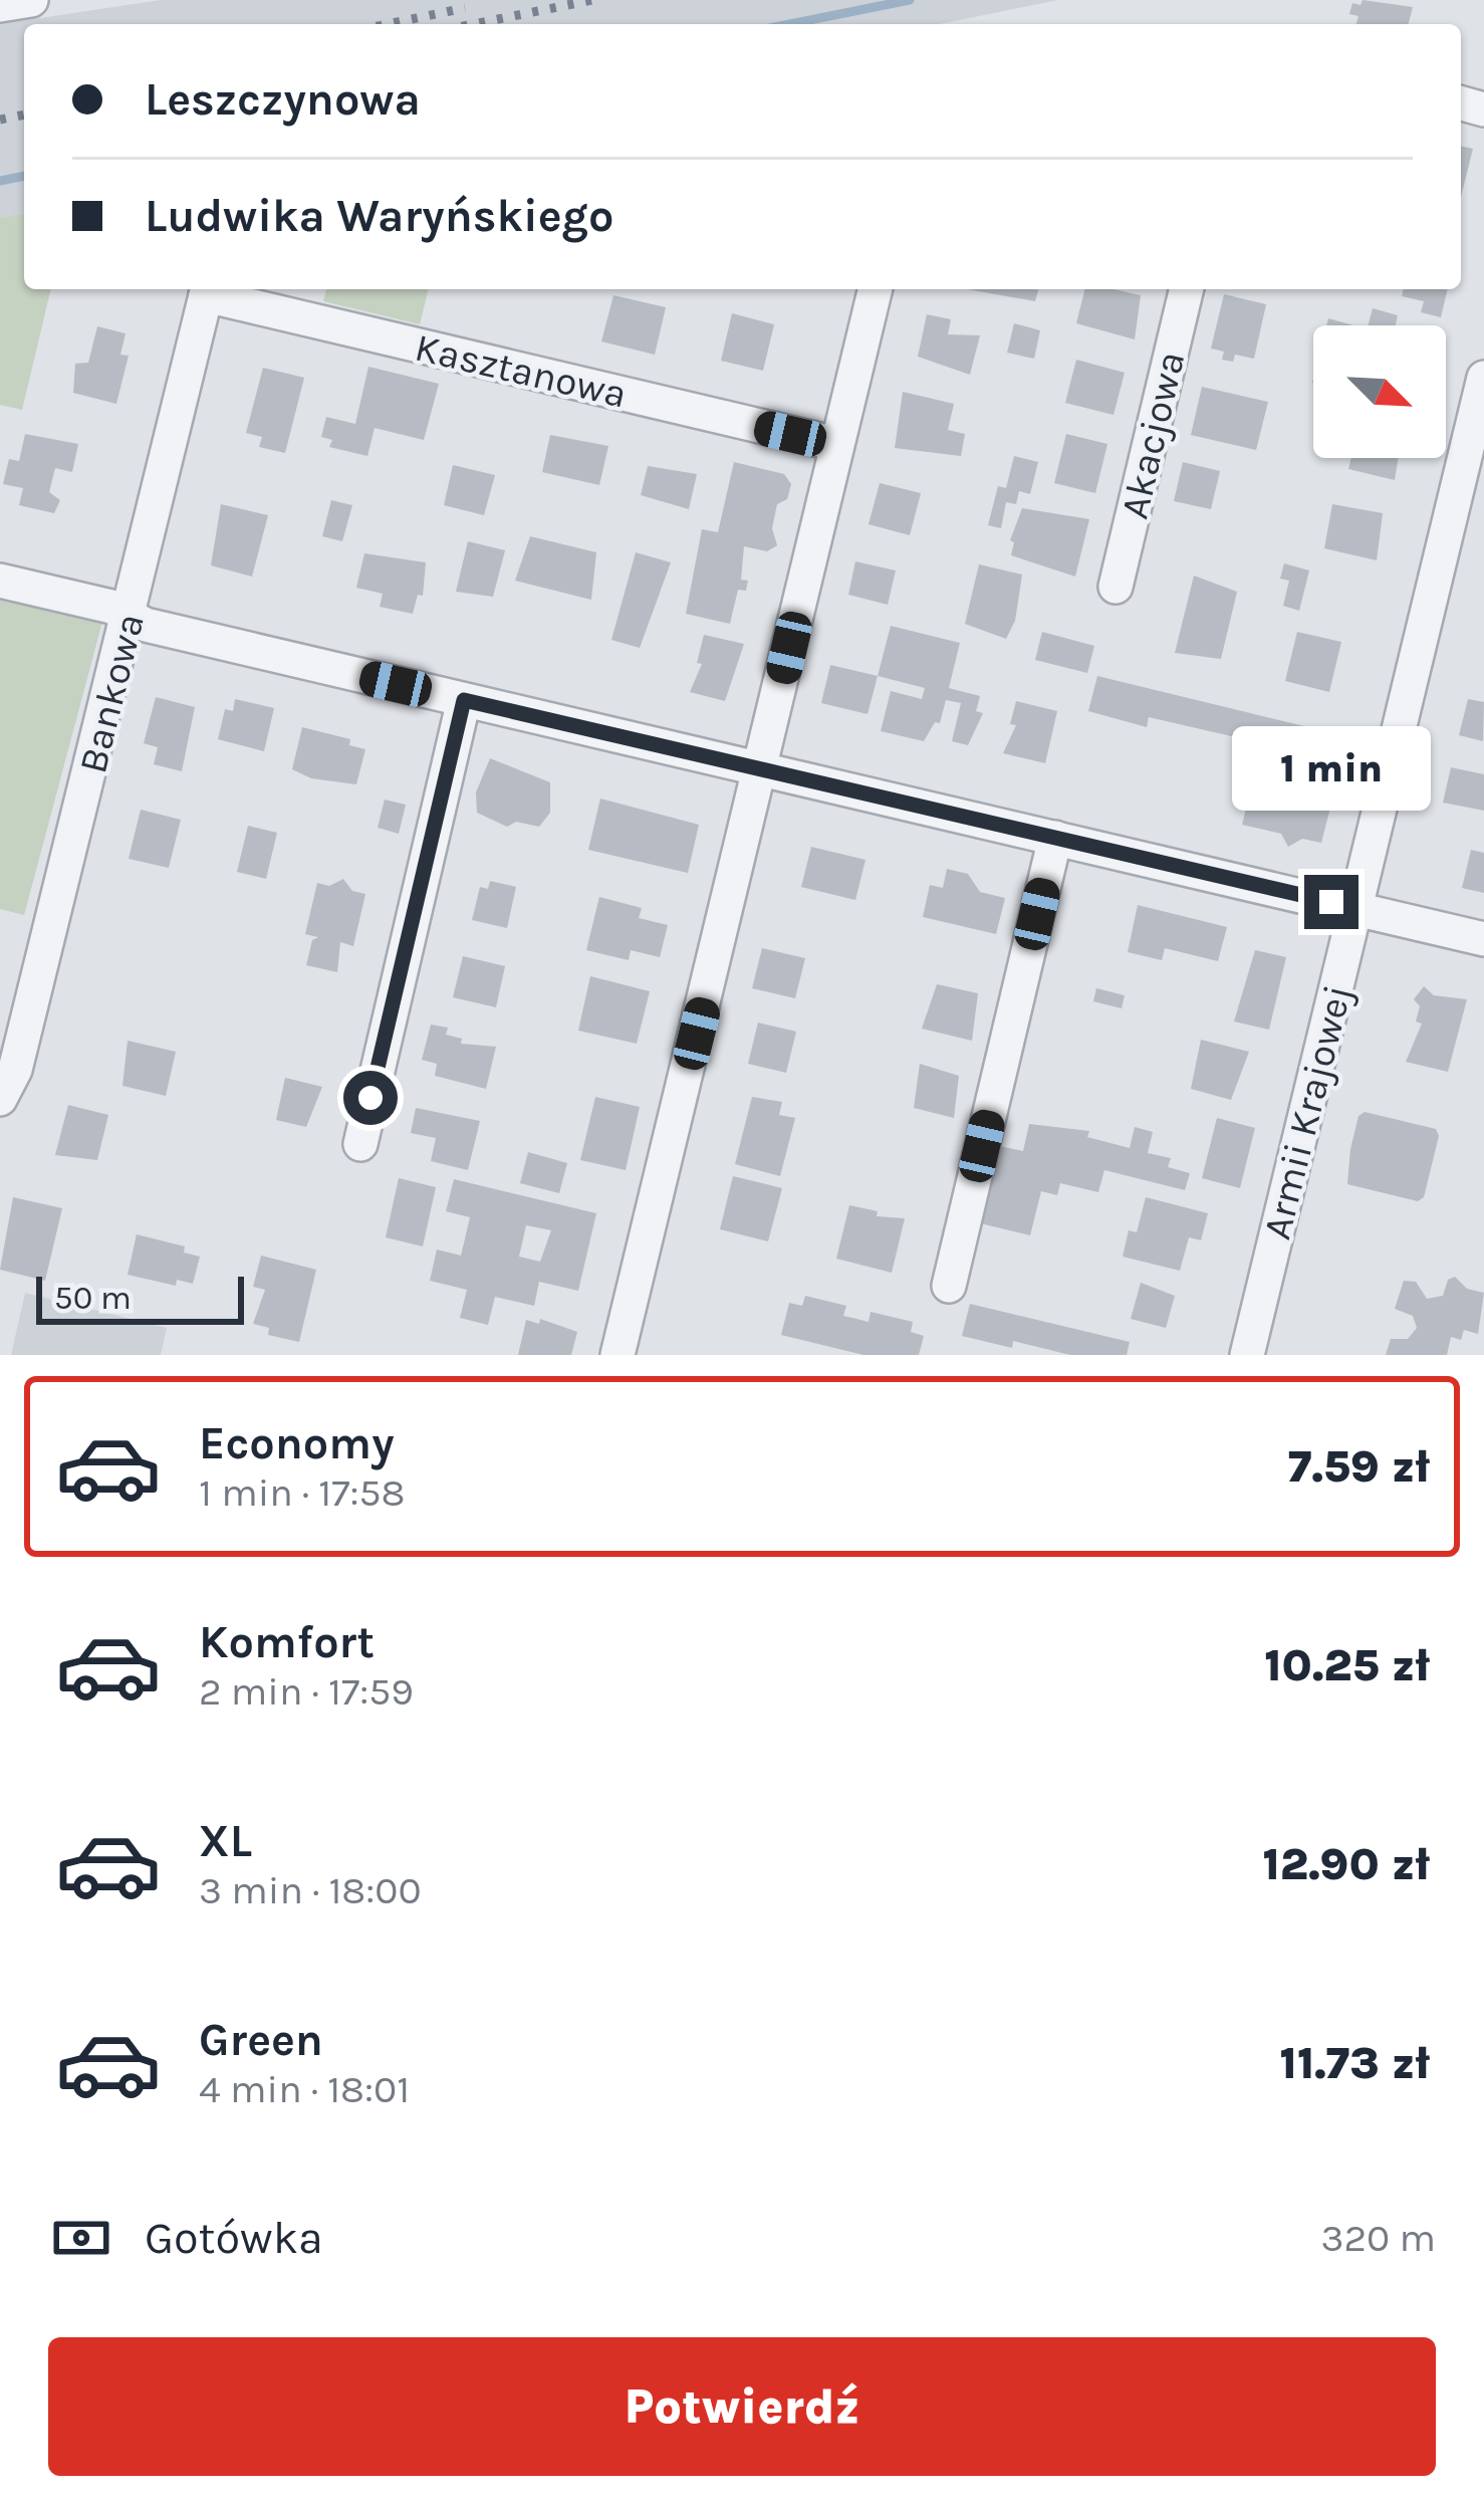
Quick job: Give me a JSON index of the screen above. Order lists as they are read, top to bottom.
{
  "streets": {
    "street": [
      "Kasztanowa",
      "Akacjowa",
      "Bankowa",
      "Armii Krajowej"
    ]
  },
  "crossings": [
    ["Kasztanowa", "Bankowa"]
  ],
  "scale_bar": "50 m",
  "north": "bottom right",
  "page": {
    "banner": ["Leszczynowa", "Ludwika Waryńskiego"],
    "bubble": "1 min",
    "scale": "50 m",
    "list": [
      {
        "name": "Economy",
        "note": "1 min · 17:58",
        "value": "7.59 zł"
      },
      {
        "name": "Komfort",
        "note": "2 min · 17:59",
        "value": "10.25 zł"
      },
      {
        "name": "XL",
        "note": "3 min · 18:00",
        "value": "12.90 zł"
      },
      {
        "name": "Green",
        "note": "4 min · 18:01",
        "value": "11.73 zł"
      }
    ],
    "pay": ["Gotówka", "320 m"],
    "buttons": "Potwierdź"
  }
}
